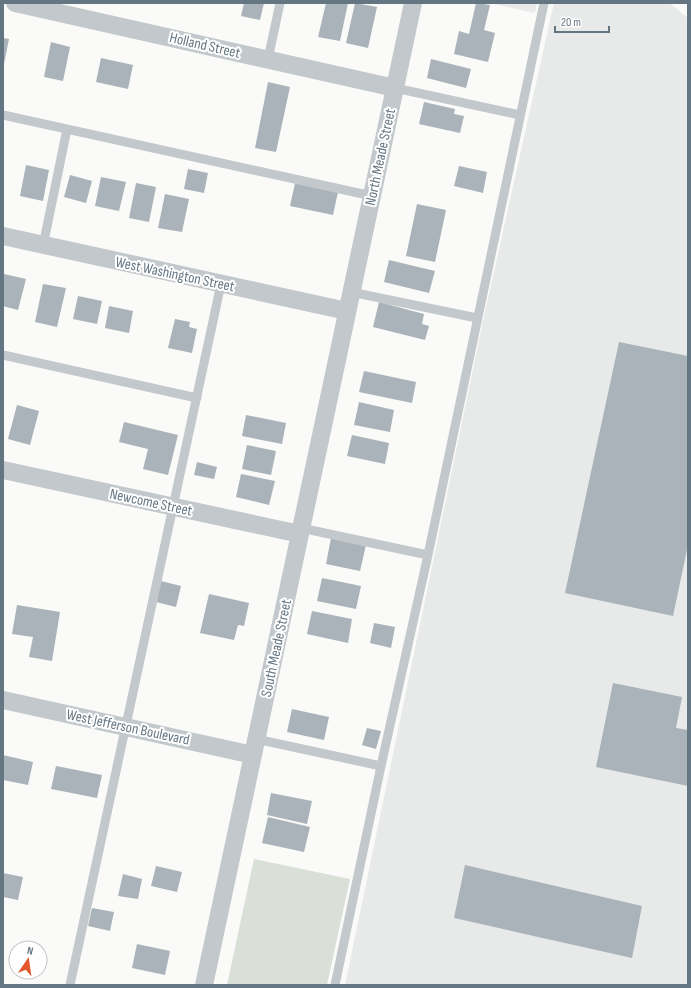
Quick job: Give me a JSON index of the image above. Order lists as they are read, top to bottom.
{
  "streets": {
    "street": [
      "Holland Street",
      "North Meade Street",
      "West Washington Street",
      "Newcome Street",
      "South Meade Street",
      "West Jefferson Boulevard"
    ]
  },
  "crossings": [
    ["Holland Street", "North Meade Street"],
    ["North Meade Street", "West Washington Street"],
    ["North Meade Street", "South Meade Street"],
    ["West Washington Street", "South Meade Street"],
    ["Newcome Street", "South Meade Street"],
    ["South Meade Street", "West Jefferson Boulevard"]
  ],
  "scale_bar": "20 m",
  "north": "top"
}
